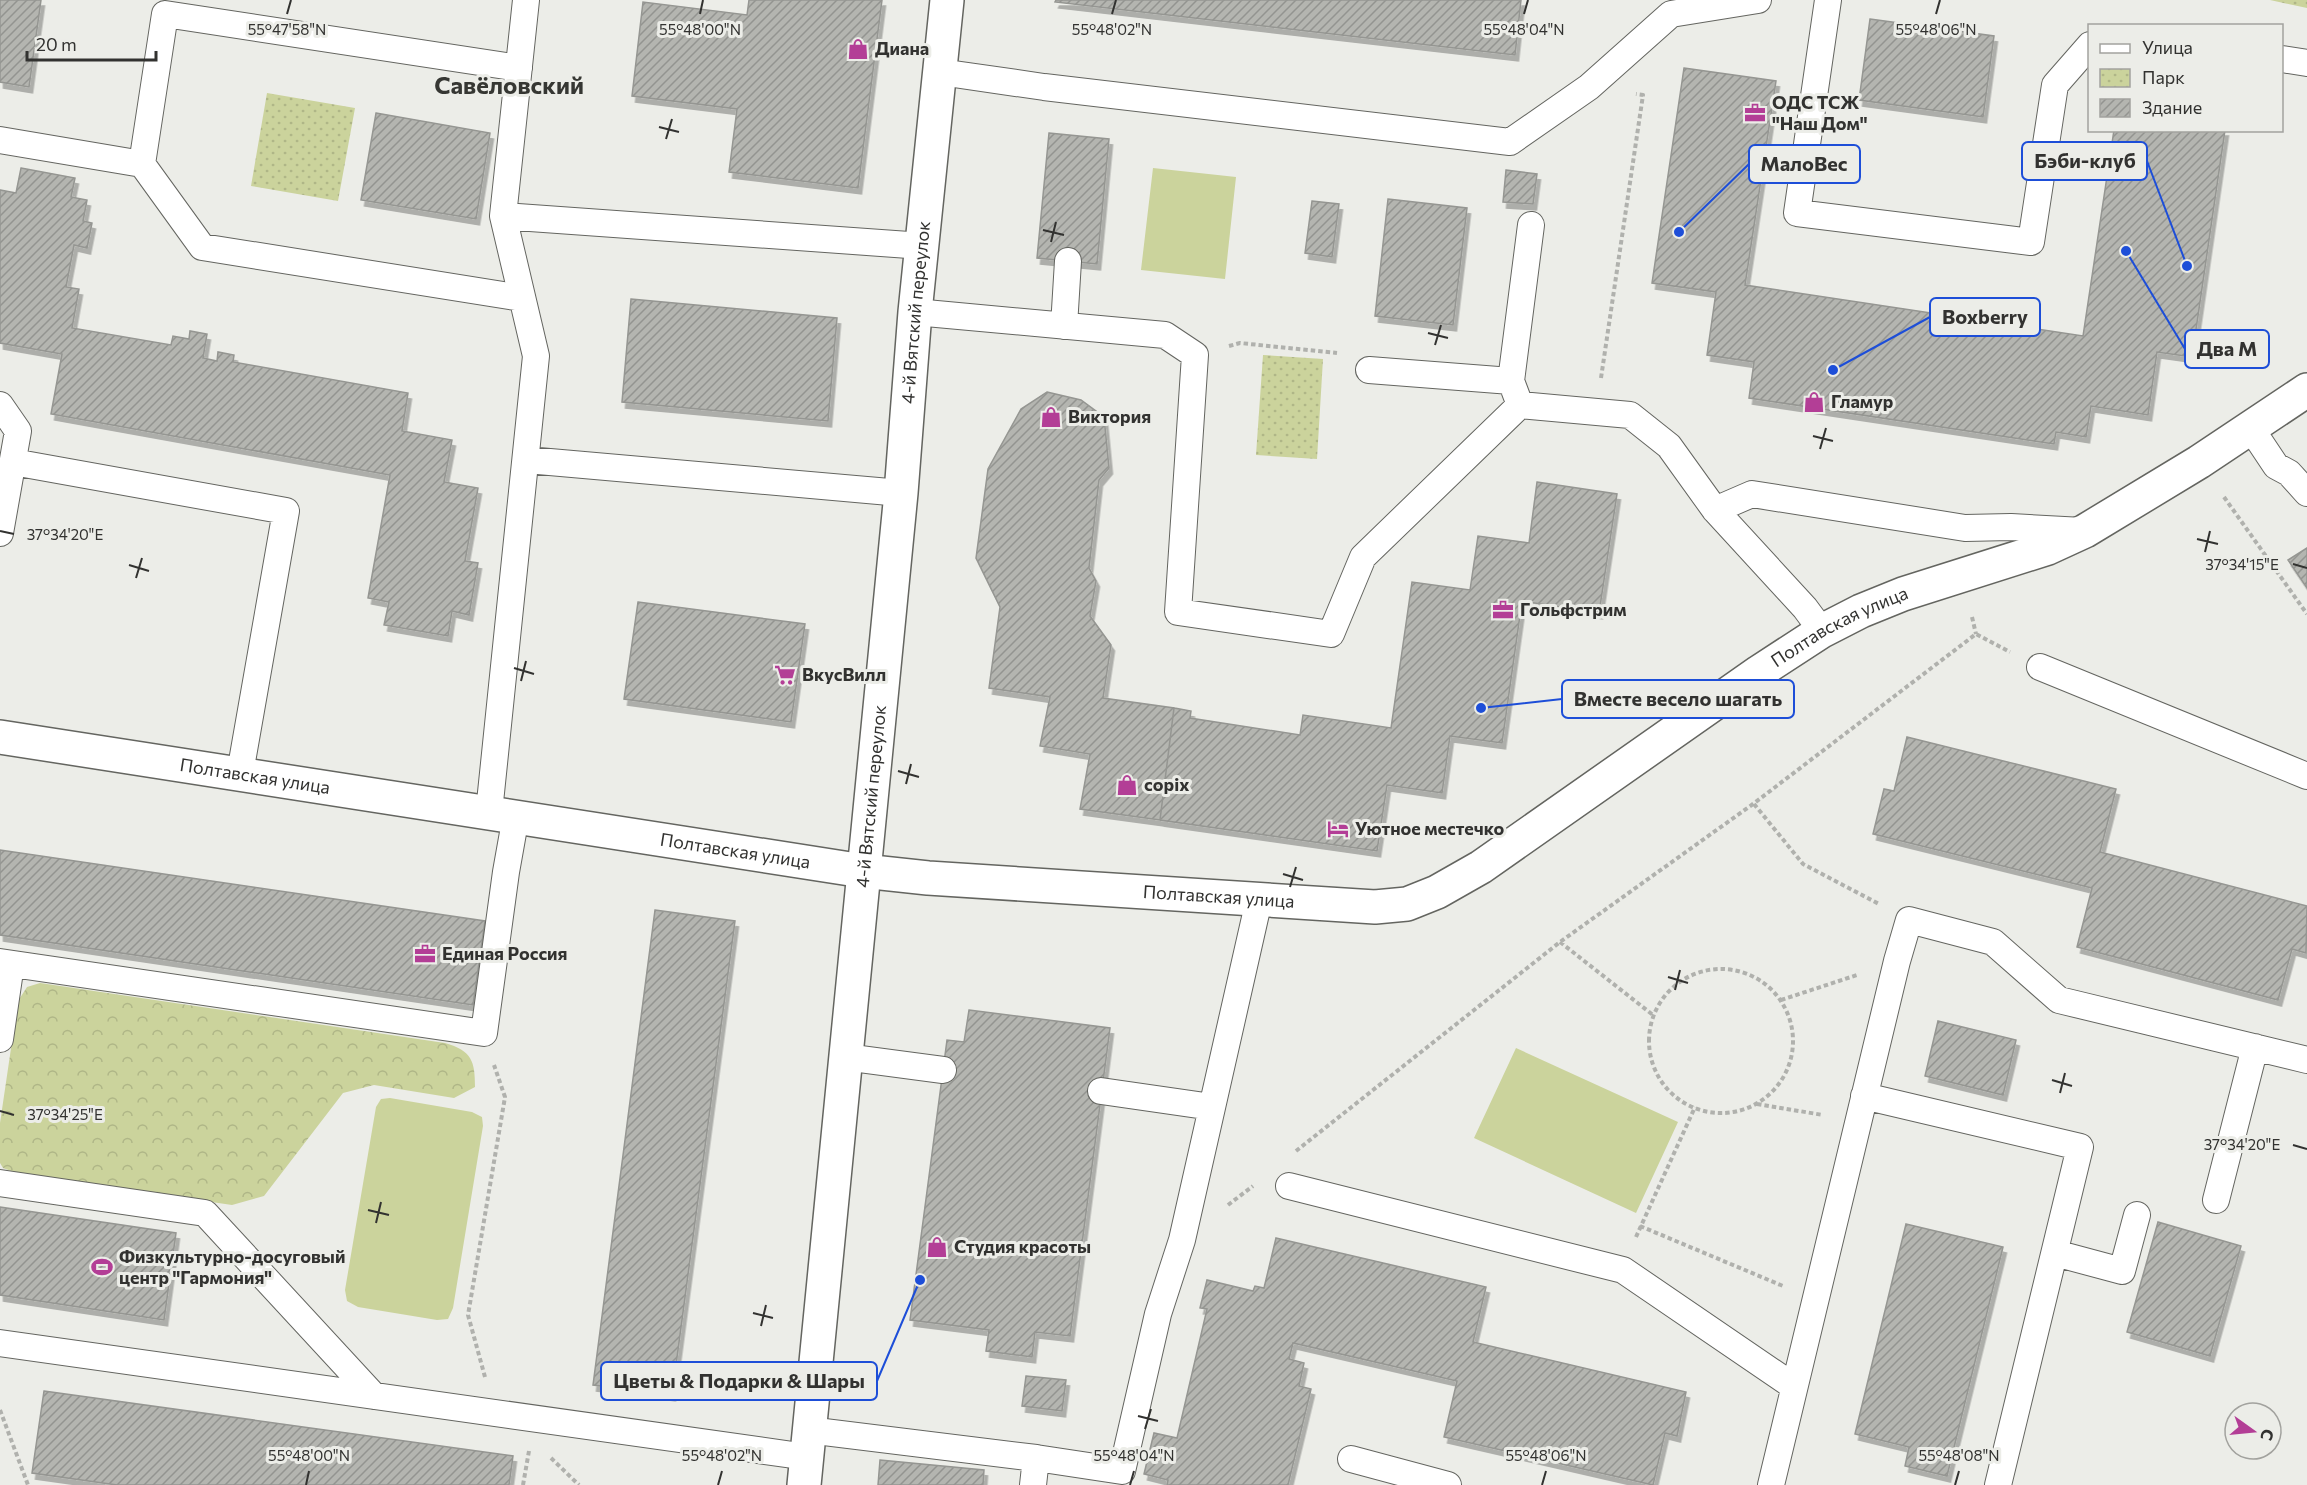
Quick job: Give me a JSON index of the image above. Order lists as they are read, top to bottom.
{
  "streets": {
    "street": ["4-й Вятский переулок", "Полтавская улица"]
  },
  "crossings": [
    ["4-й Вятский переулок", "Полтавская улица"]
  ],
  "districts": ["Савёловский"],
  "places": {
    "shop": [
      "Диана",
      "Гламур",
      "Виктория",
      "copix",
      "Студия красоты"
    ],
    "office": ["ОДС ТСЖ \"Наш Дом\"", "Гольфстрим", "Единая Россия"],
    "other": [
      "МалоВес",
      "Два М",
      "Бэби-клуб",
      "Boxberry",
      "Вместе весело шагать",
      "Цветы & Подарки & Шары"
    ],
    "supermarket": ["ВкусВилл"],
    "hotel": ["Уютное местечко"],
    "sports": ["Физкультурно-досуговый центр \"Гармония\""]
  },
  "legend": ["Улица", "Парк", "Здание"],
  "scale_bar": "20 m",
  "north": "right",
  "coordinates": [
    "55°47'58\"N",
    "55°48'00\"N",
    "55°48'02\"N",
    "55°48'04\"N",
    "55°48'06\"N",
    "37°34'20\"E",
    "37°34'15\"E",
    "37°34'25\"E",
    "55°48'08\"N"
  ]
}
